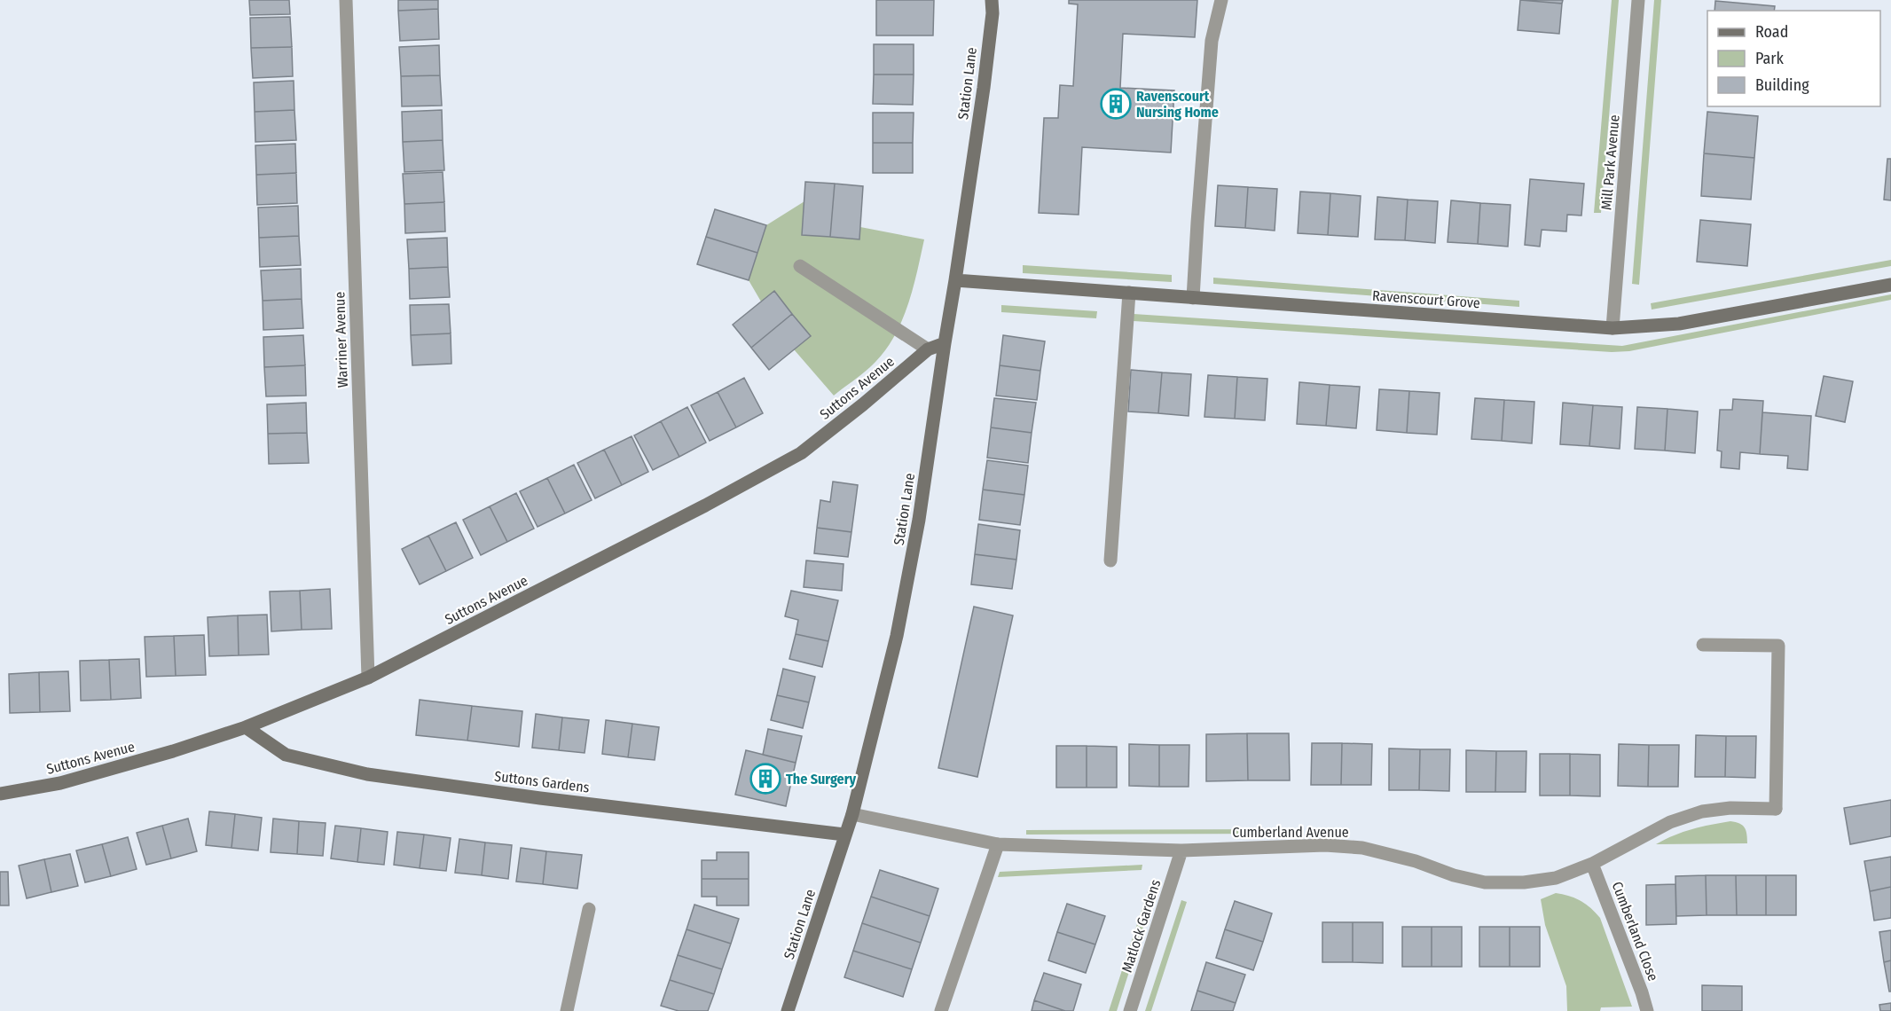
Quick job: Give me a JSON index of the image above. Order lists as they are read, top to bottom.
{
  "streets": {
    "street": [
      "Station Lane",
      "Mill Park Avenue",
      "Ravenscourt Grove",
      "Warriner Avenue",
      "Suttons Avenue",
      "Suttons Gardens",
      "Cumberland Avenue",
      "Matlock Gardens",
      "Cumberland Close"
    ]
  },
  "crossings": [
    ["Station Lane", "Ravenscourt Grove"],
    ["Station Lane", "Suttons Avenue"],
    ["Station Lane", "Suttons Gardens"],
    ["Station Lane", "Cumberland Avenue"],
    ["Mill Park Avenue", "Ravenscourt Grove"],
    ["Warriner Avenue", "Suttons Avenue"],
    ["Suttons Avenue", "Suttons Gardens"],
    ["Cumberland Avenue", "Matlock Gardens"],
    ["Cumberland Avenue", "Cumberland Close"]
  ],
  "places": {
    "building": ["Ravenscourt Nursing Home", "The Surgery"]
  },
  "legend": ["Road", "Park", "Building"]
}
